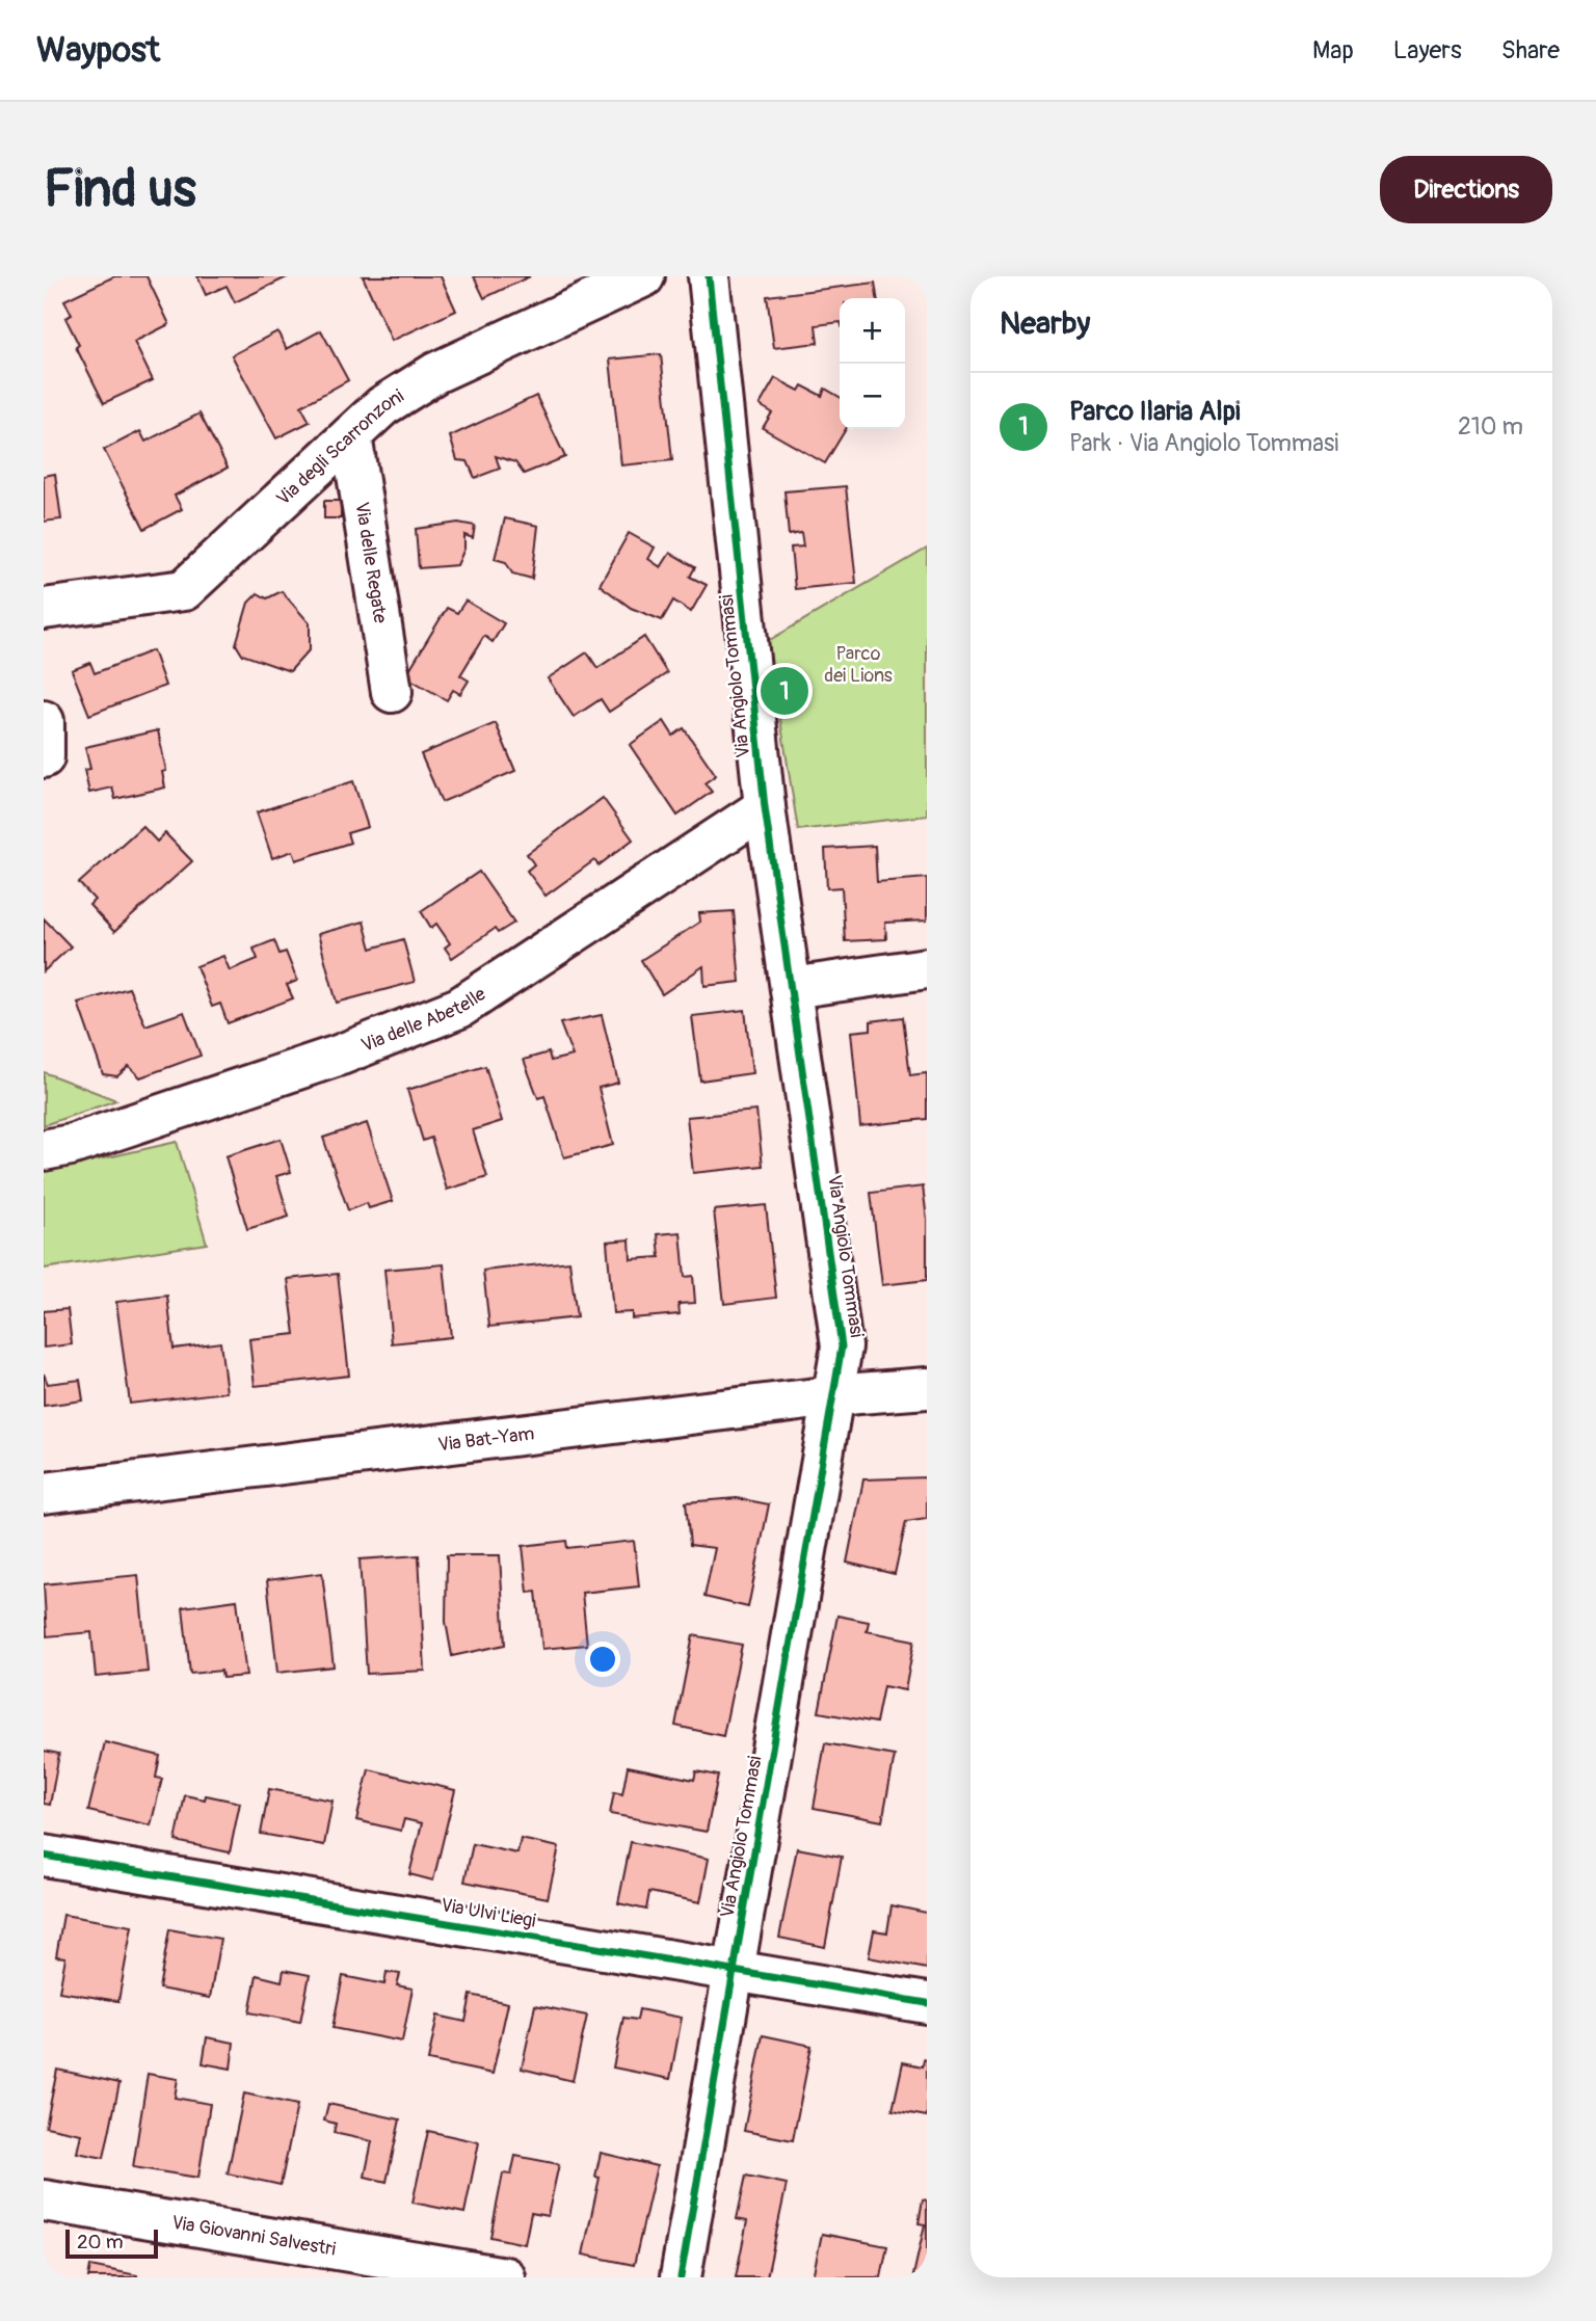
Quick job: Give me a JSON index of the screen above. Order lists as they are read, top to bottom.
{
  "streets": {
    "street": [
      "Via degli Scarronzoni",
      "Via delle Regate",
      "Via Angiolo Tommasi",
      "Via delle Abetelle",
      "Via Bat-Yam",
      "Via Ulvi Liegi",
      "Via Giovanni Salvestri"
    ]
  },
  "crossings": [
    ["Via degli Scarronzoni", "Via delle Regate"],
    ["Via Angiolo Tommasi", "Via delle Abetelle"],
    ["Via Angiolo Tommasi", "Via Bat-Yam"],
    ["Via Angiolo Tommasi", "Via Ulvi Liegi"]
  ],
  "parks": ["Parco dei Lions"],
  "scale_bar": "20 m",
  "page": {
    "header": "Waypost",
    "nav": ["Map", "Layers", "Share"],
    "buttons": "Directions",
    "title": "Find us",
    "heading": "Nearby",
    "map_buttons": ["+", "−"],
    "list": [
      {
        "mark": "1",
        "name": "Parco Ilaria Alpi",
        "note": "Park · Via Angiolo Tommasi",
        "value": "210 m"
      }
    ],
    "pins": "1",
    "scale": "20 m"
  }
}
